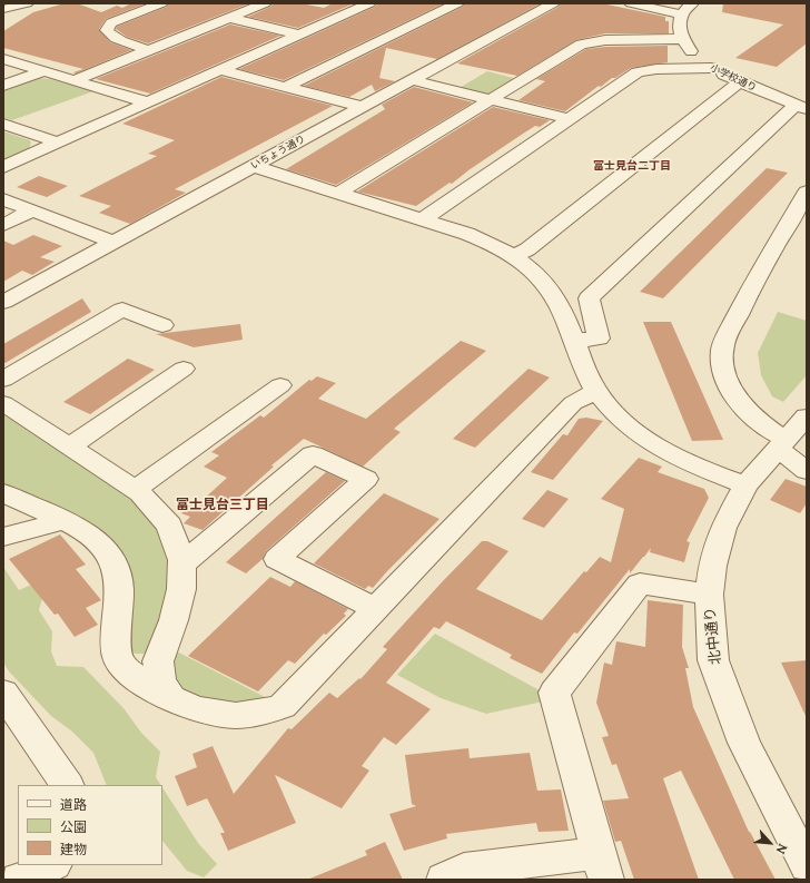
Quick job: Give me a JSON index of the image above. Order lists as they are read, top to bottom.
{
  "streets": {
    "street": ["小学校通り", "いちょう通り", "北中通り"]
  },
  "districts": ["富士見台二丁目", "富士見台三丁目"],
  "legend": ["道路", "公園", "建物"],
  "north": "bottom right"
}
